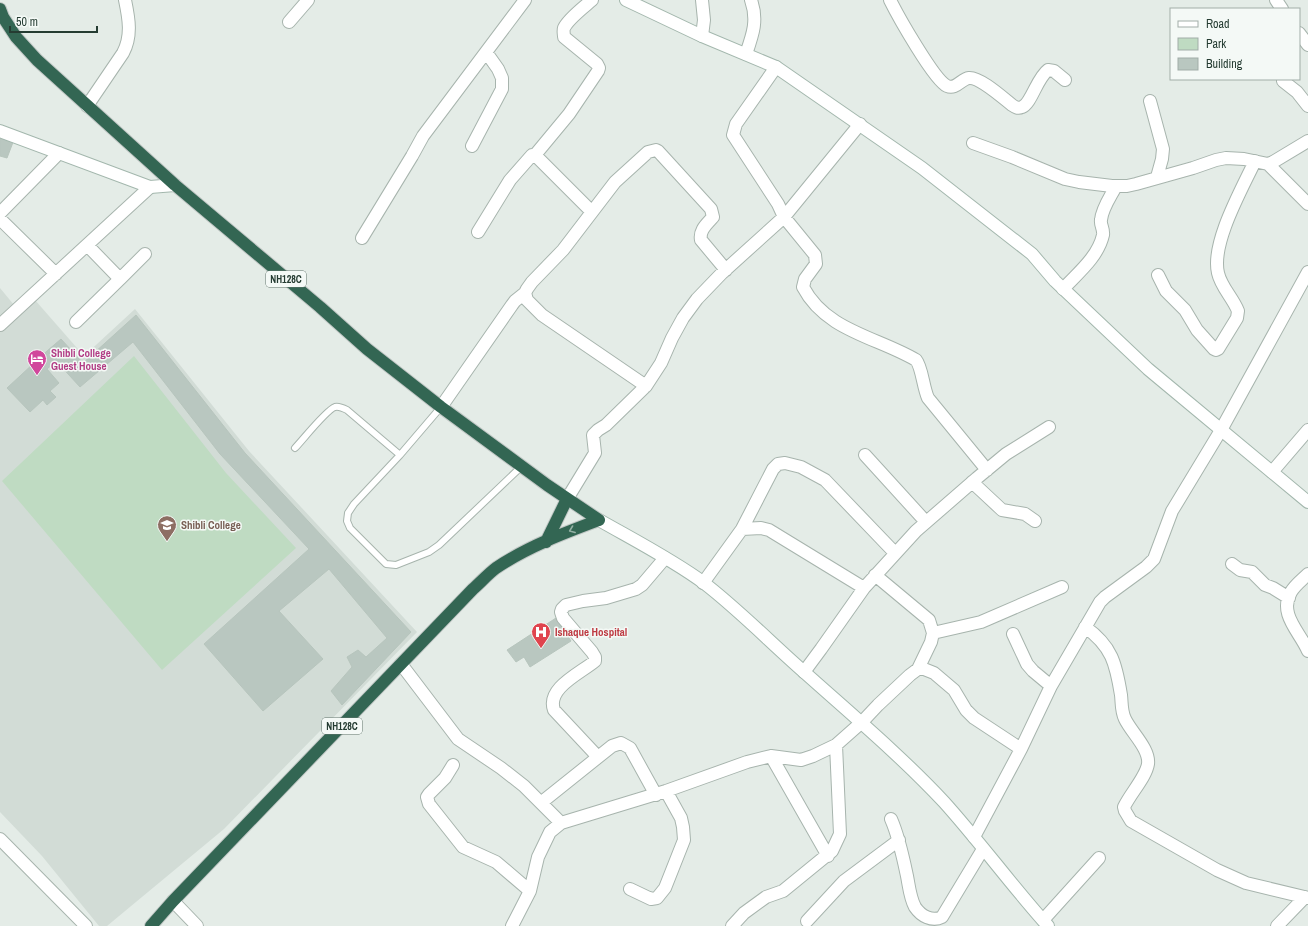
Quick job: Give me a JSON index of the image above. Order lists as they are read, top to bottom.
{
  "streets": {
    "highway": ["NH128C"]
  },
  "places": {
    "hotel": ["Shibli College Guest House"],
    "school or university": ["Shibli College"],
    "hospital": ["Ishaque Hospital"]
  },
  "legend": ["Road", "Park", "Building"],
  "scale_bar": "50 m"
}
